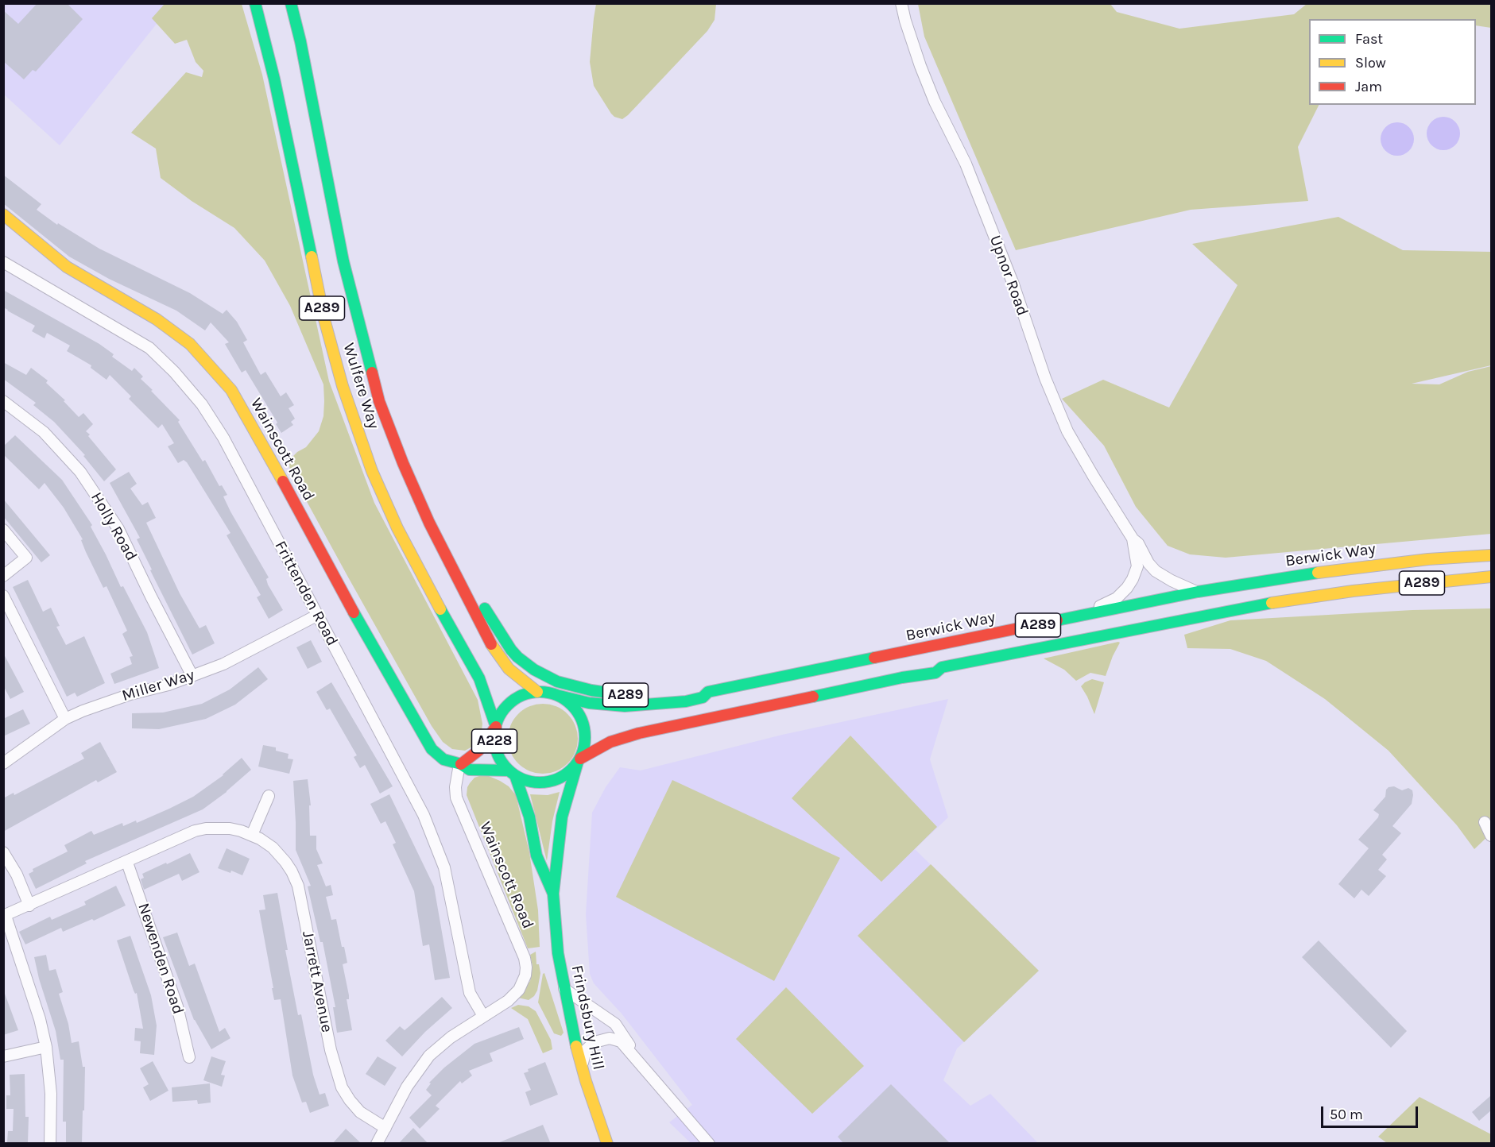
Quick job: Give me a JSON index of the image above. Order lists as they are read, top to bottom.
{
  "streets": {
    "main road": [
      "A289",
      "Wulfere Way",
      "Wainscott Road",
      "Berwick Way",
      "A228",
      "Frindsbury Hill"
    ],
    "street": [
      "Upnor Road",
      "Holly Road",
      "Frittenden Road",
      "Miller Way",
      "Newenden Road",
      "Jarrett Avenue"
    ]
  },
  "crossings": [
    ["Upnor Road", "Berwick Way"],
    ["A289", "Wulfere Way"],
    ["A289", "Wainscott Road"],
    ["A289", "Berwick Way"],
    ["A289", "A228"],
    ["A289", "Frindsbury Hill"],
    ["Wulfere Way", "Wainscott Road"],
    ["Wulfere Way", "Berwick Way"],
    ["Wulfere Way", "A228"],
    ["Wulfere Way", "Frindsbury Hill"],
    ["Wainscott Road", "Berwick Way"],
    ["Wainscott Road", "Frittenden Road"],
    ["Wainscott Road", "A228"],
    ["Wainscott Road", "Frindsbury Hill"],
    ["Holly Road", "Miller Way"],
    ["Berwick Way", "A228"],
    ["Berwick Way", "Frindsbury Hill"],
    ["Frittenden Road", "Miller Way"],
    ["A228", "Frindsbury Hill"],
    ["Newenden Road", "Jarrett Avenue"]
  ],
  "legend": ["Fast", "Slow", "Jam"],
  "scale_bar": "50 m"
}
